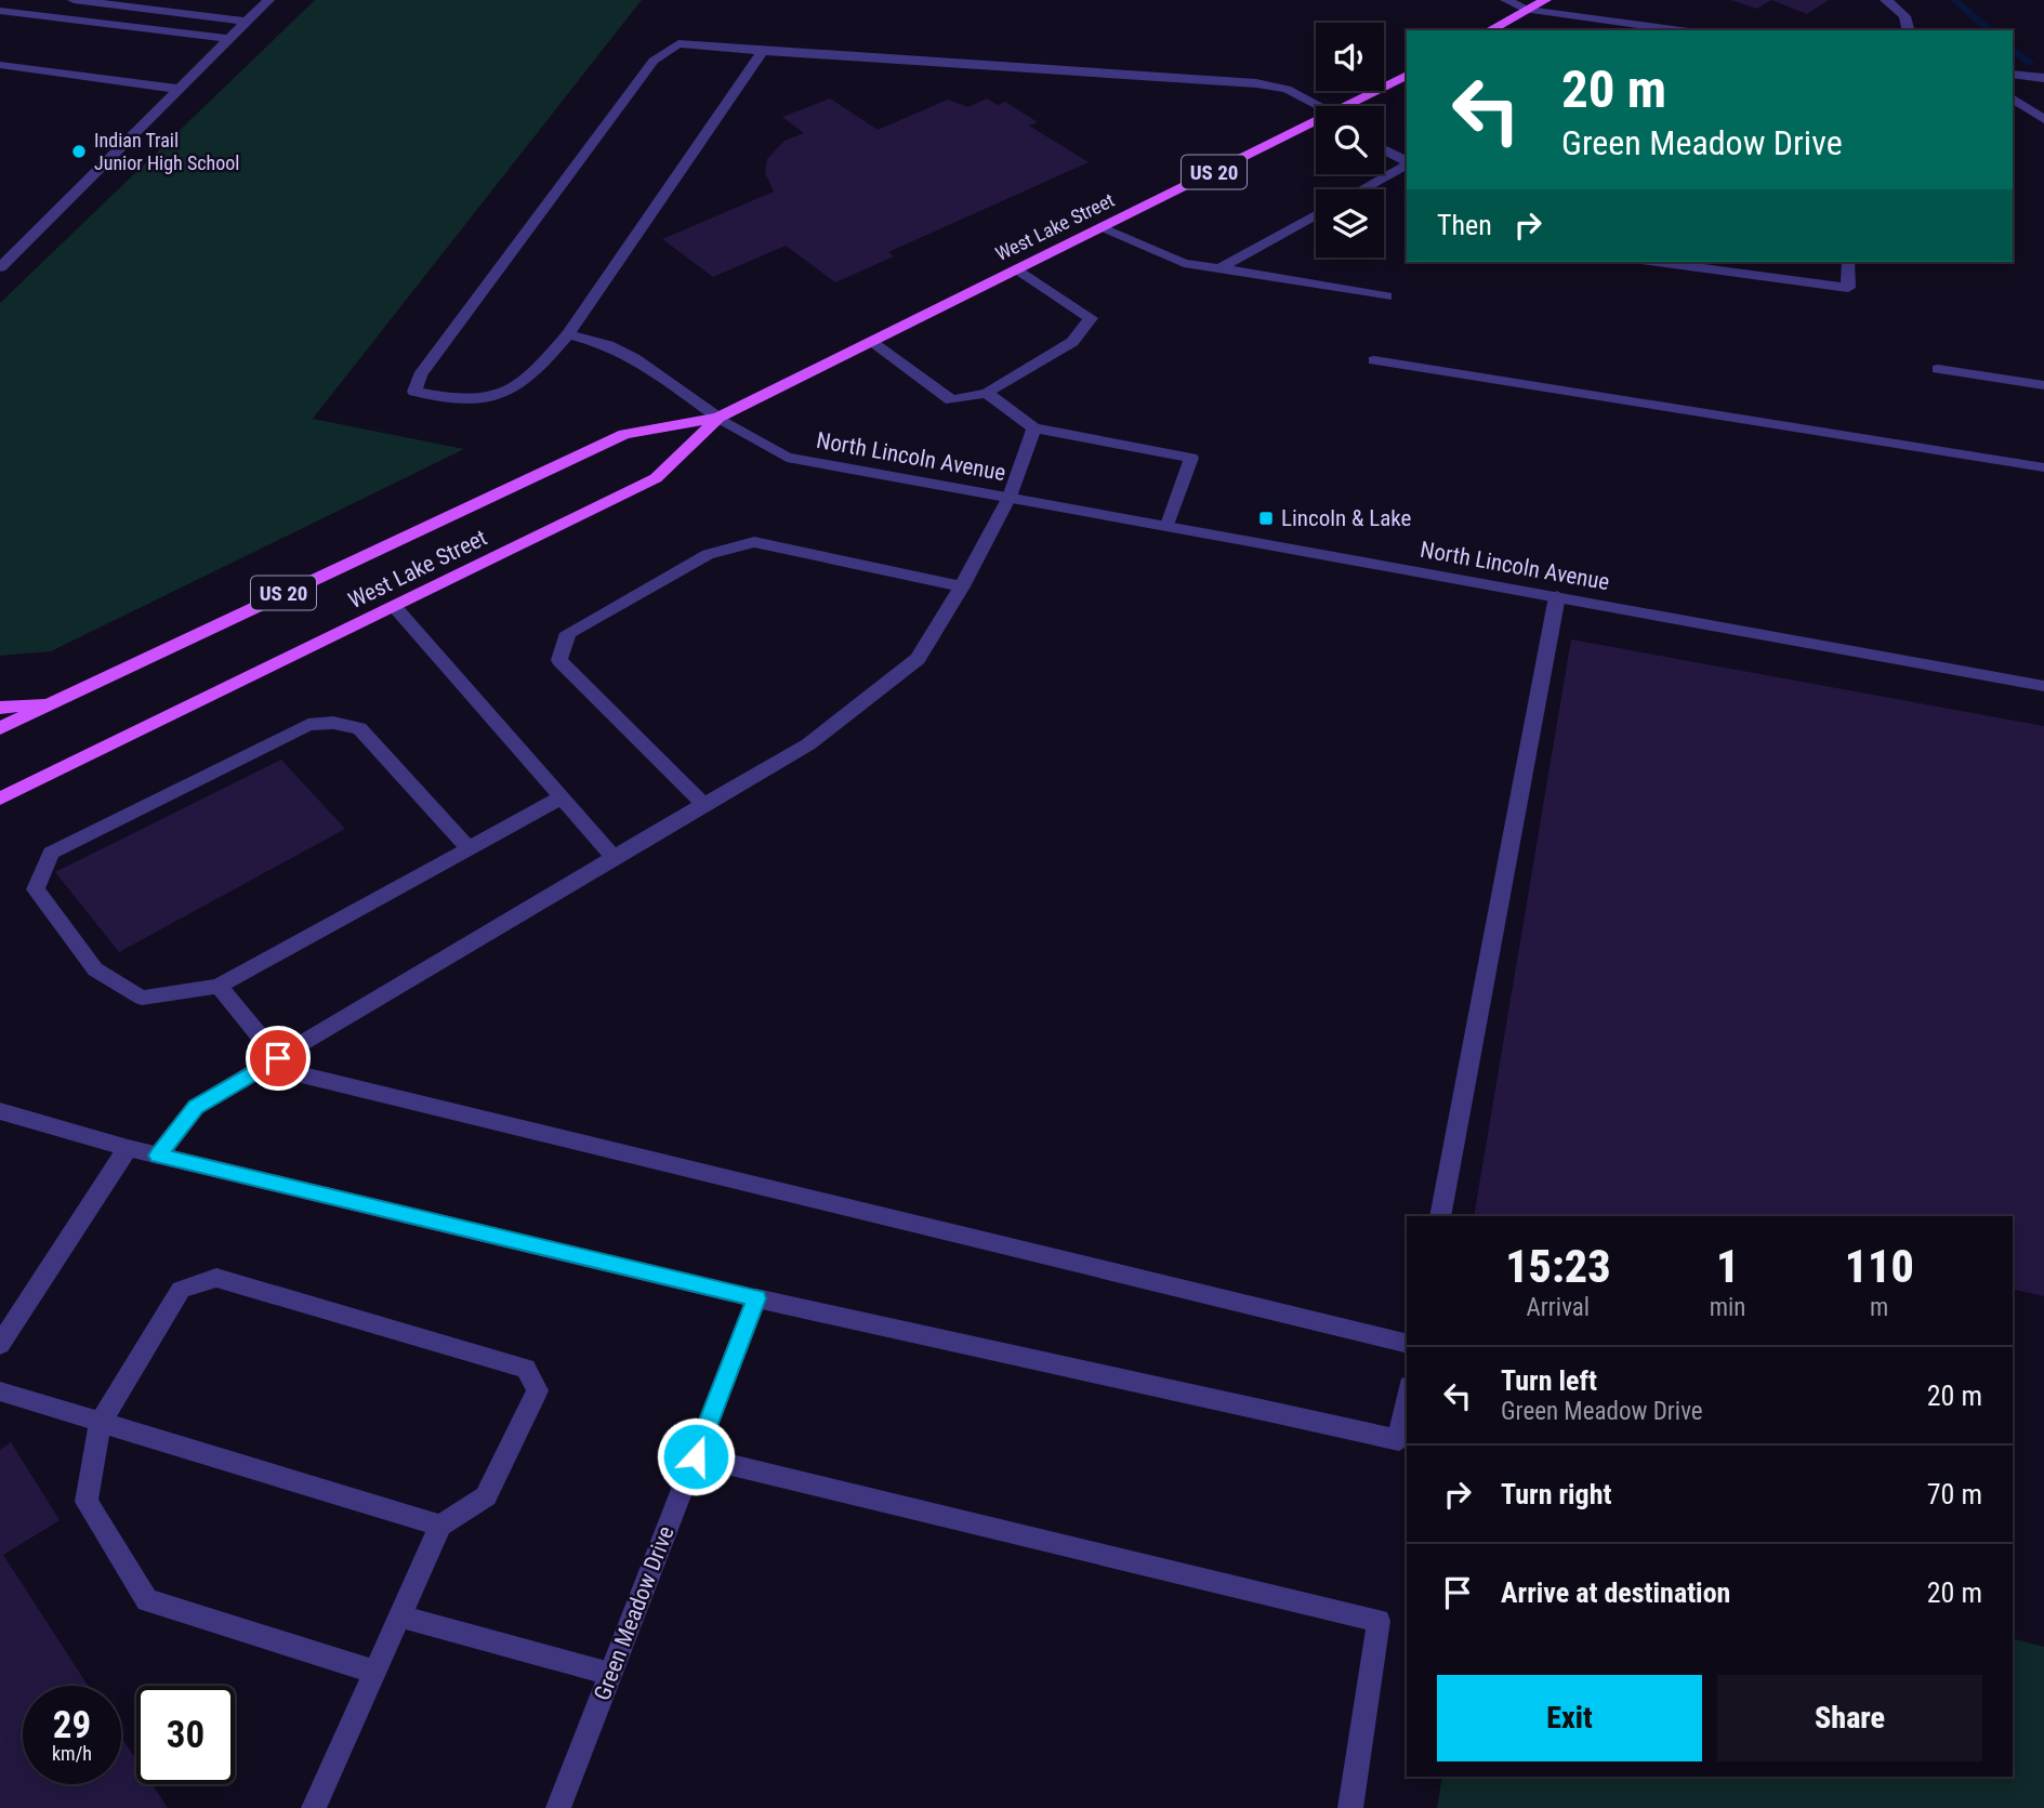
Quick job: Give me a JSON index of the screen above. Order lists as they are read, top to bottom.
{
  "streets": {
    "main road": ["US 20", "West Lake Street"],
    "street": ["North Lincoln Avenue", "Green Meadow Drive"]
  },
  "crossings": [
    ["West Lake Street", "North Lincoln Avenue"]
  ],
  "places": {
    "other": ["Indian Trail Junior High School"],
    "transit": ["Lincoln & Lake"]
  },
  "page": {
    "turn": ["20 m", "Green Meadow Drive"],
    "then": "Then",
    "eta": [
      "15:23",
      "Arrival",
      "1",
      "min",
      "110",
      "m"
    ],
    "list": [
      {
        "name": "Turn left",
        "note": "Green Meadow Drive",
        "value": "20 m"
      },
      {
        "name": "Turn right",
        "value": "70 m"
      },
      {
        "name": "Arrive at destination",
        "value": "20 m"
      }
    ],
    "buttons": ["Exit", "Share"],
    "speed": "29 km/h",
    "limit": "30"
  }
}
